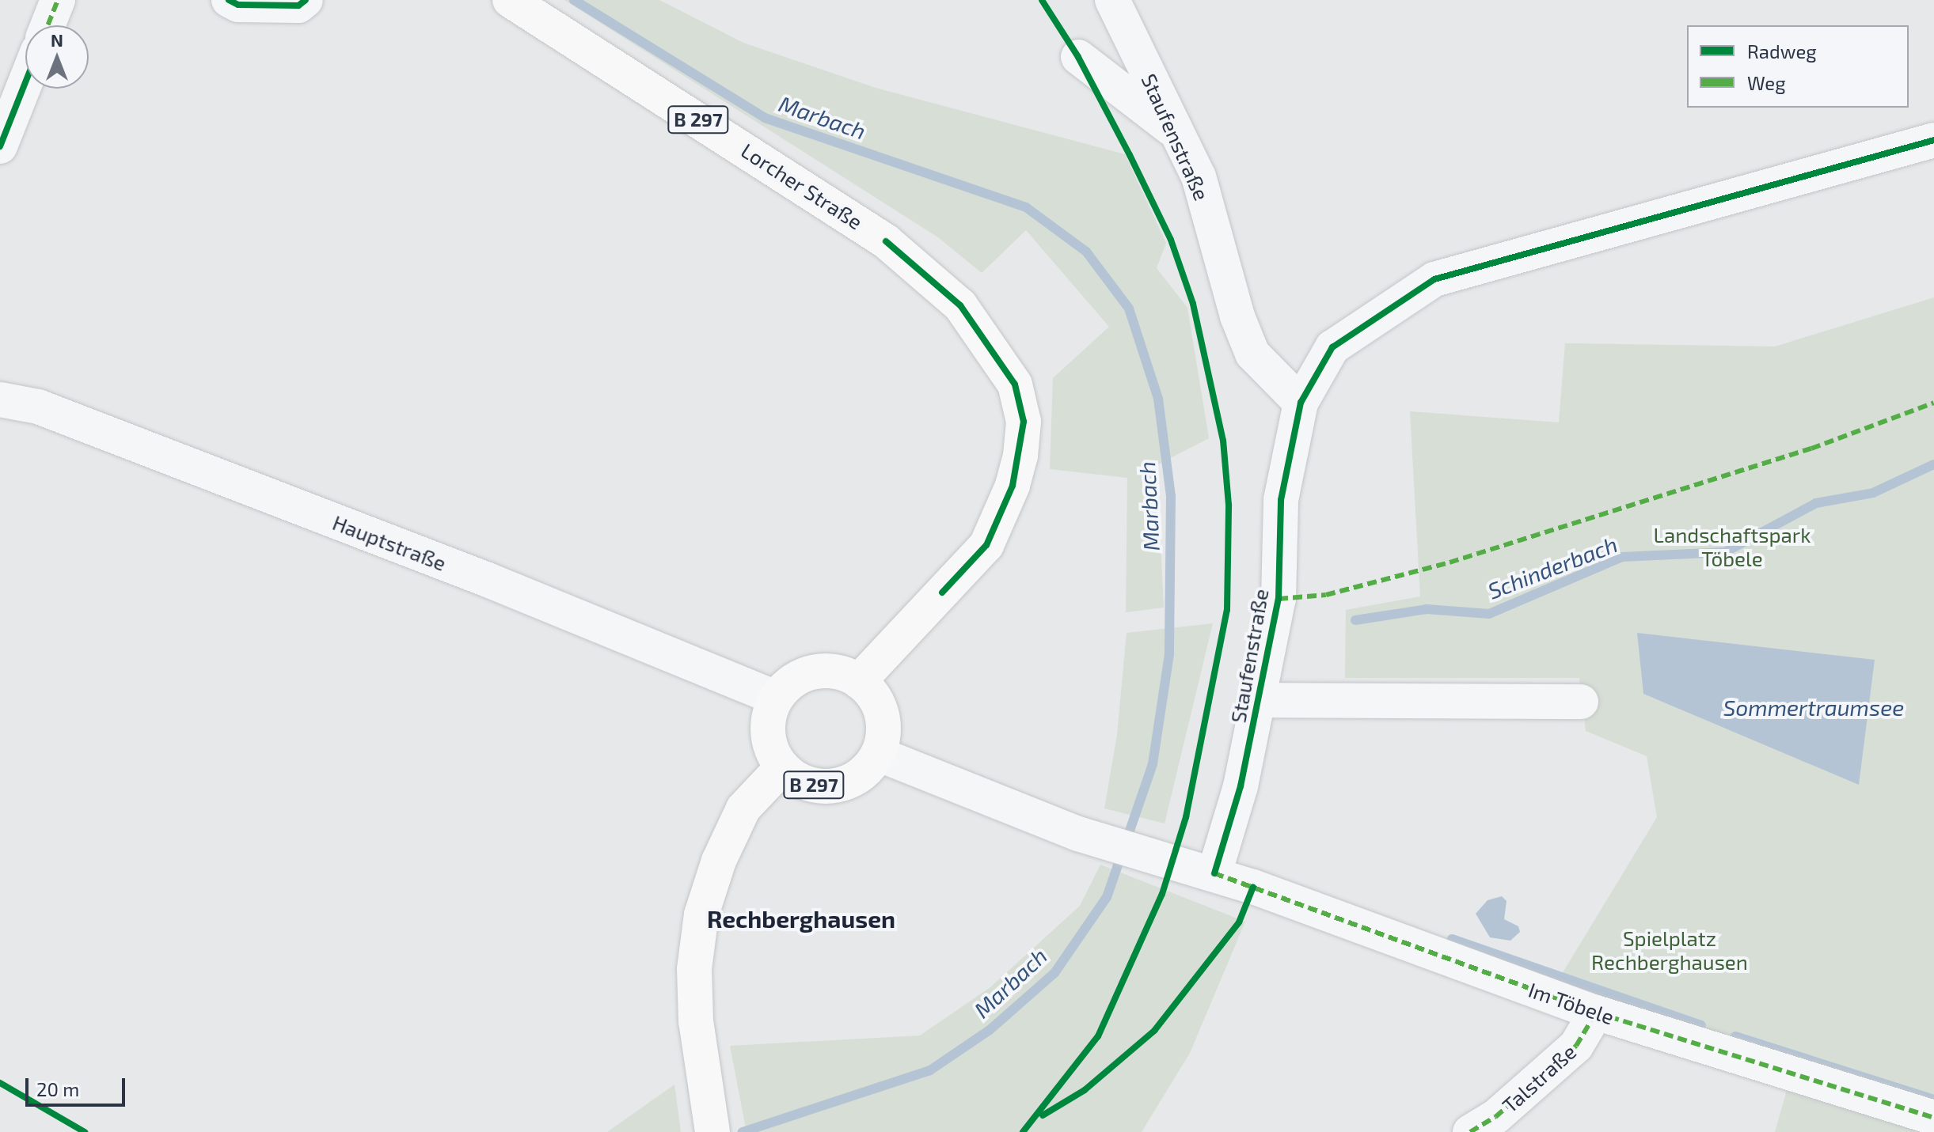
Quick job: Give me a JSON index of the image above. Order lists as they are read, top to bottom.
{
  "streets": {
    "main road": ["B 297", "Lorcher Straße"],
    "street": [
      "Staufenstraße",
      "Hauptstraße",
      "Im Töbele",
      "Talstraße"
    ]
  },
  "crossings": [
    ["B 297", "Lorcher Straße"],
    ["B 297", "Hauptstraße"],
    ["Staufenstraße", "Im Töbele"],
    ["Lorcher Straße", "Hauptstraße"],
    ["Im Töbele", "Talstraße"]
  ],
  "districts": ["Rechberghausen"],
  "water": ["Marbach", "Schinderbach", "Sommertraumsee"],
  "parks": ["Landschaftspark Töbele", "Spielplatz Rechberghausen"],
  "legend": ["Radweg", "Weg"],
  "scale_bar": "20 m",
  "north": "top"
}
